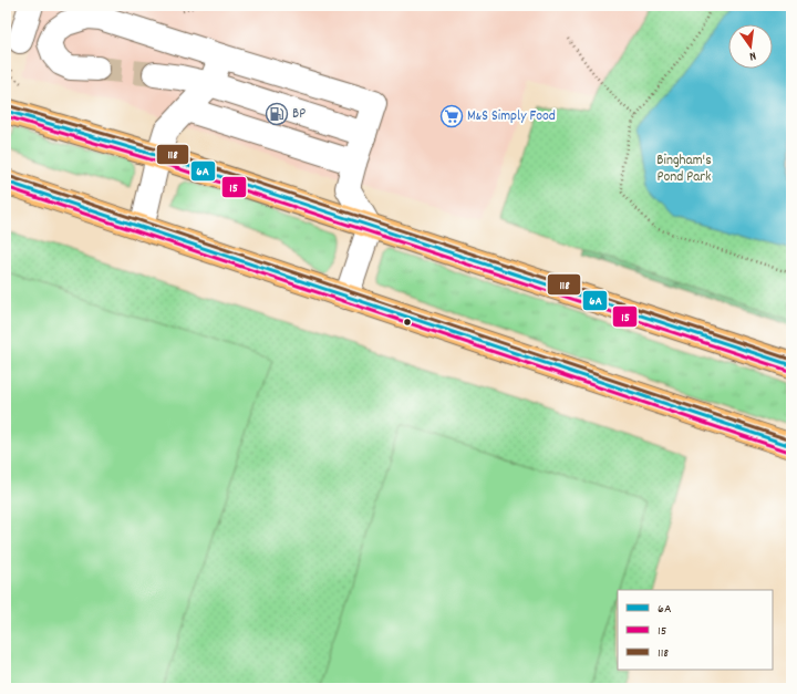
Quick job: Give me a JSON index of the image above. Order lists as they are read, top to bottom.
{
  "parks": ["Bingham's Pond Park"],
  "places": {
    "fuel station": ["BP"],
    "supermarket": ["M&S Simply Food"]
  },
  "lines": ["transit line 118", "transit line 6A", "transit line 15"],
  "legend": ["6A", "15", "118"],
  "north": "bottom"
}
